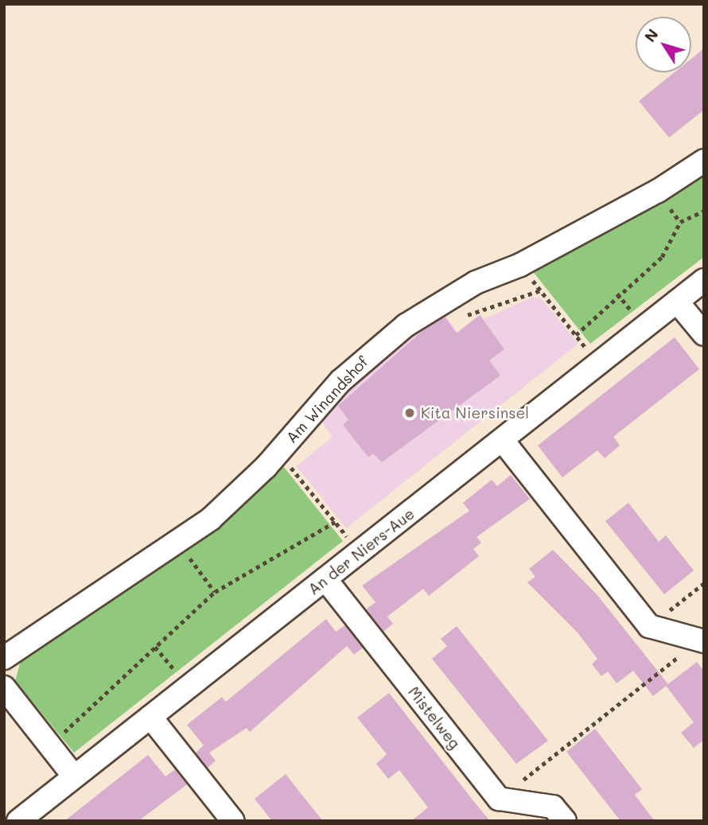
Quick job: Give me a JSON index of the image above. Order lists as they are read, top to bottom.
{
  "streets": {
    "street": ["Am Winandshof", "An der Niers-Aue", "Mistelweg"]
  },
  "crossings": [
    ["An der Niers-Aue", "Mistelweg"]
  ],
  "places": ["Kita Niersinsel"],
  "north": "top left"
}
